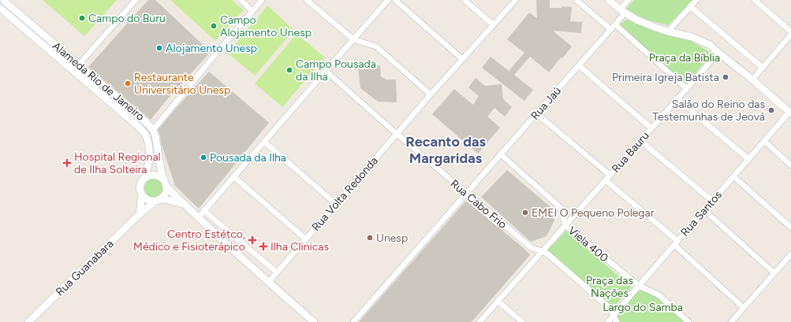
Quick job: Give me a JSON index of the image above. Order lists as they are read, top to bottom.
{
  "streets": {
    "street": [
      "Alameda Rio de Janeiro",
      "Rua Jaú",
      "Rua Bauru",
      "Rua Volta Redonda",
      "Rua Cabo Frio",
      "Rua Santos",
      "Viela 400",
      "Rua Guanabara"
    ]
  },
  "crossings": [
    ["Alameda Rio de Janeiro", "Rua Volta Redonda"],
    ["Alameda Rio de Janeiro", "Rua Guanabara"],
    ["Rua Jaú", "Rua Cabo Frio"],
    ["Rua Jaú", "Viela 400"],
    ["Rua Bauru", "Rua Cabo Frio"],
    ["Rua Bauru", "Viela 400"],
    ["Rua Volta Redonda", "Rua Cabo Frio"],
    ["Rua Cabo Frio", "Rua Santos"],
    ["Rua Santos", "Viela 400"]
  ],
  "districts": ["Recanto das Margaridas"],
  "parks": ["Praça da Bíblia", "Praça das Nações", "Largo do Samba"],
  "places": {
    "other": [
      "Campo do Buru",
      "Campo Alojamento Unesp",
      "Alojamento Unesp",
      "Campo Pousada da Ilha",
      "Primeira Igreja Batista",
      "Restaurante Universitário Unesp",
      "Salão do Reino das Testemunhas de Jeová",
      "Pousada da Ilha",
      "EMEI O Pequeno Polegar",
      "Unesp"
    ],
    "health": ["Hospital Regional de Ilha Solteira", "Centro Estétco, Médico e Fisioterápico", "Ilha Clinicas"]
  }
}
